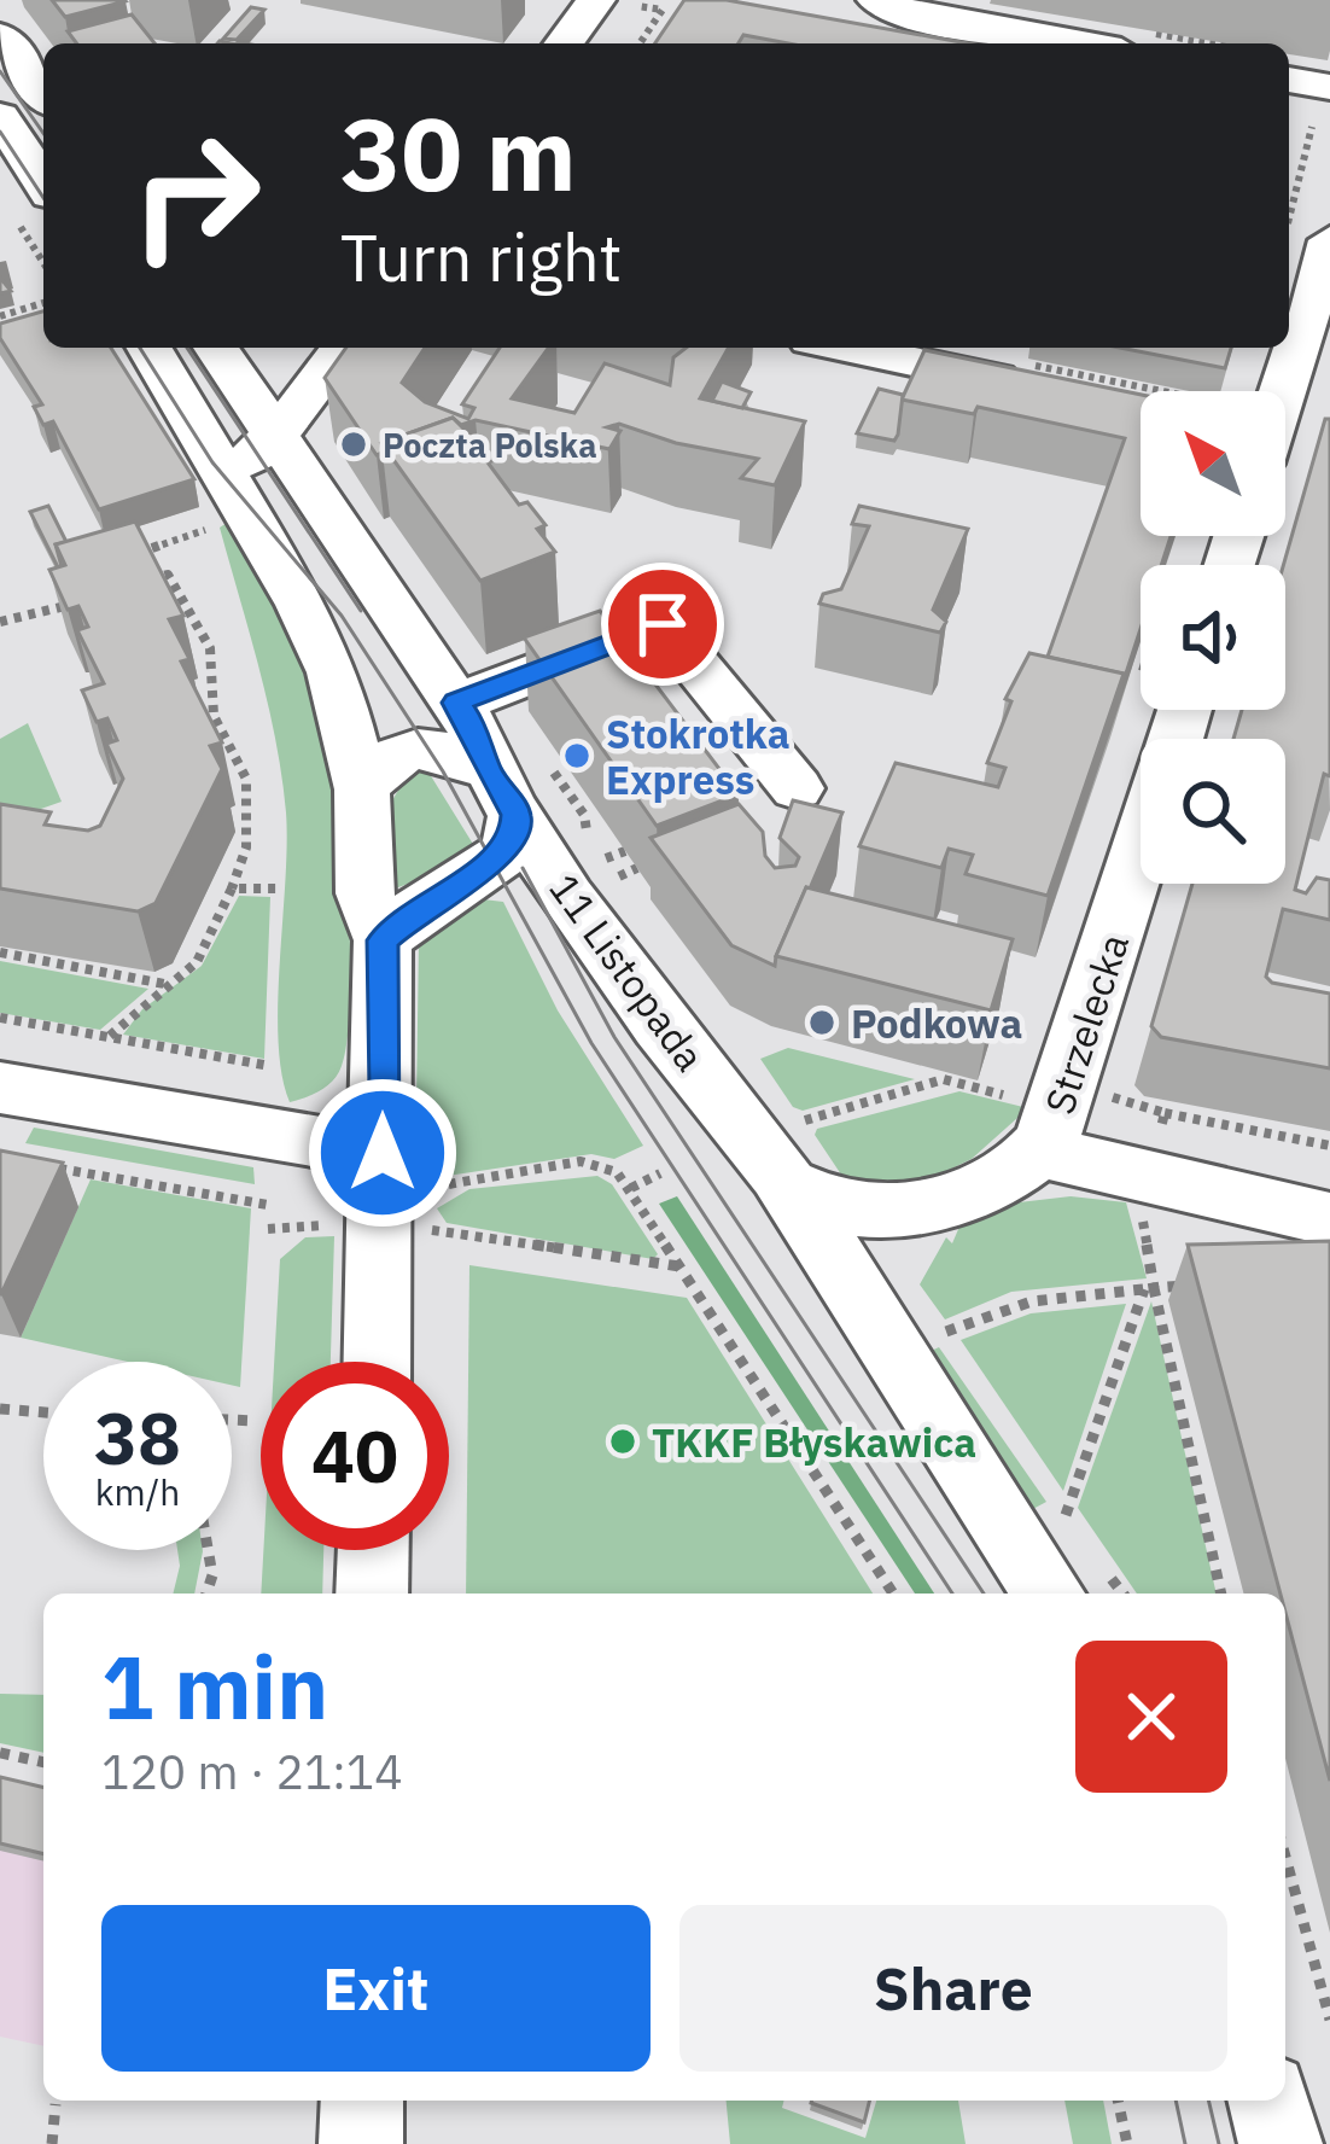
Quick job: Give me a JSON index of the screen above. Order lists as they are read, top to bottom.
{
  "streets": {
    "street": ["11 Listopada", "Strzelecka"]
  },
  "crossings": [
    ["11 Listopada", "Strzelecka"]
  ],
  "places": [
    "Poczta Polska",
    "Stokrotka Express",
    "Podkowa",
    "TKKF Błyskawica"
  ],
  "north": "top left",
  "page": {
    "turn": ["30 m", "Turn right"],
    "speed": "38 km/h",
    "limit": "40",
    "heading": ["1 min", "120 m · 21:14"],
    "buttons": ["Exit", "Share"]
  }
}
